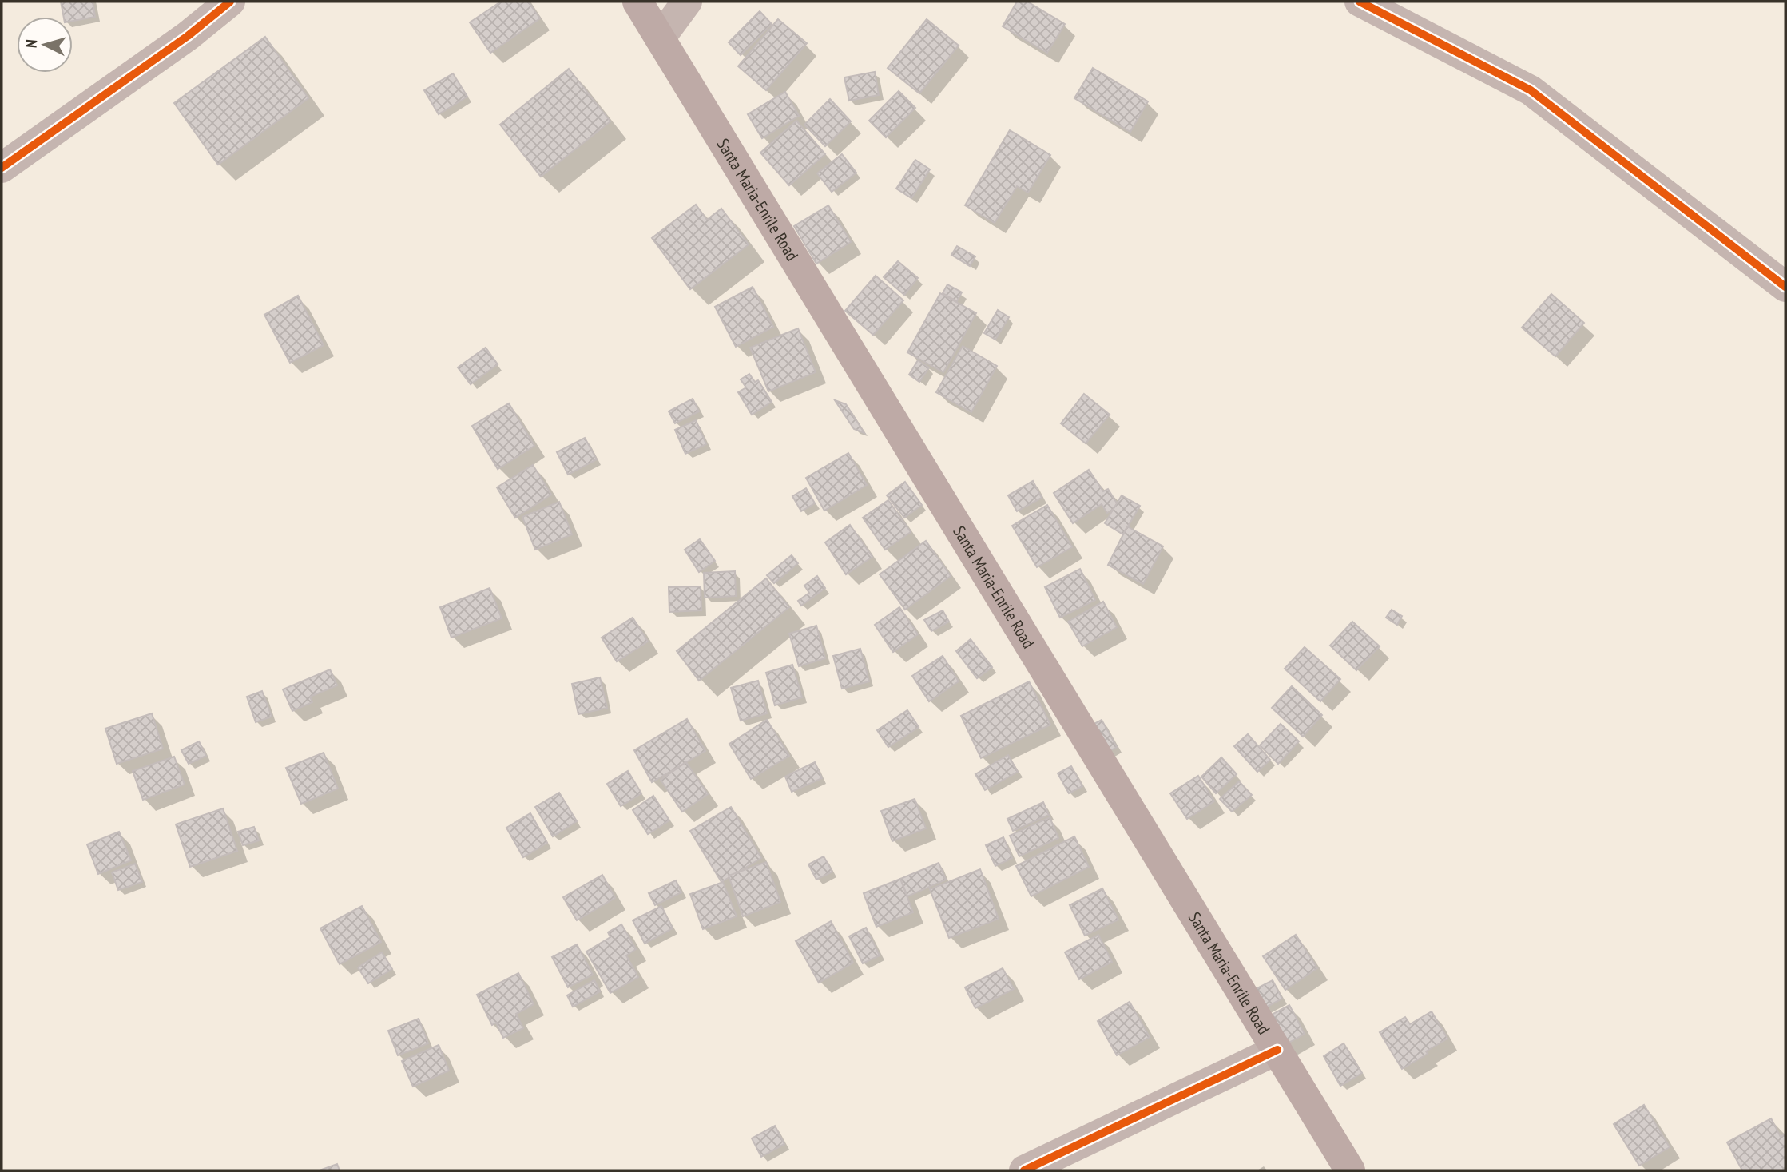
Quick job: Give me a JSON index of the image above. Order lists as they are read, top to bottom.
{
  "streets": {
    "main road": ["Santa Maria-Enrile Road"]
  },
  "north": "left"
}
